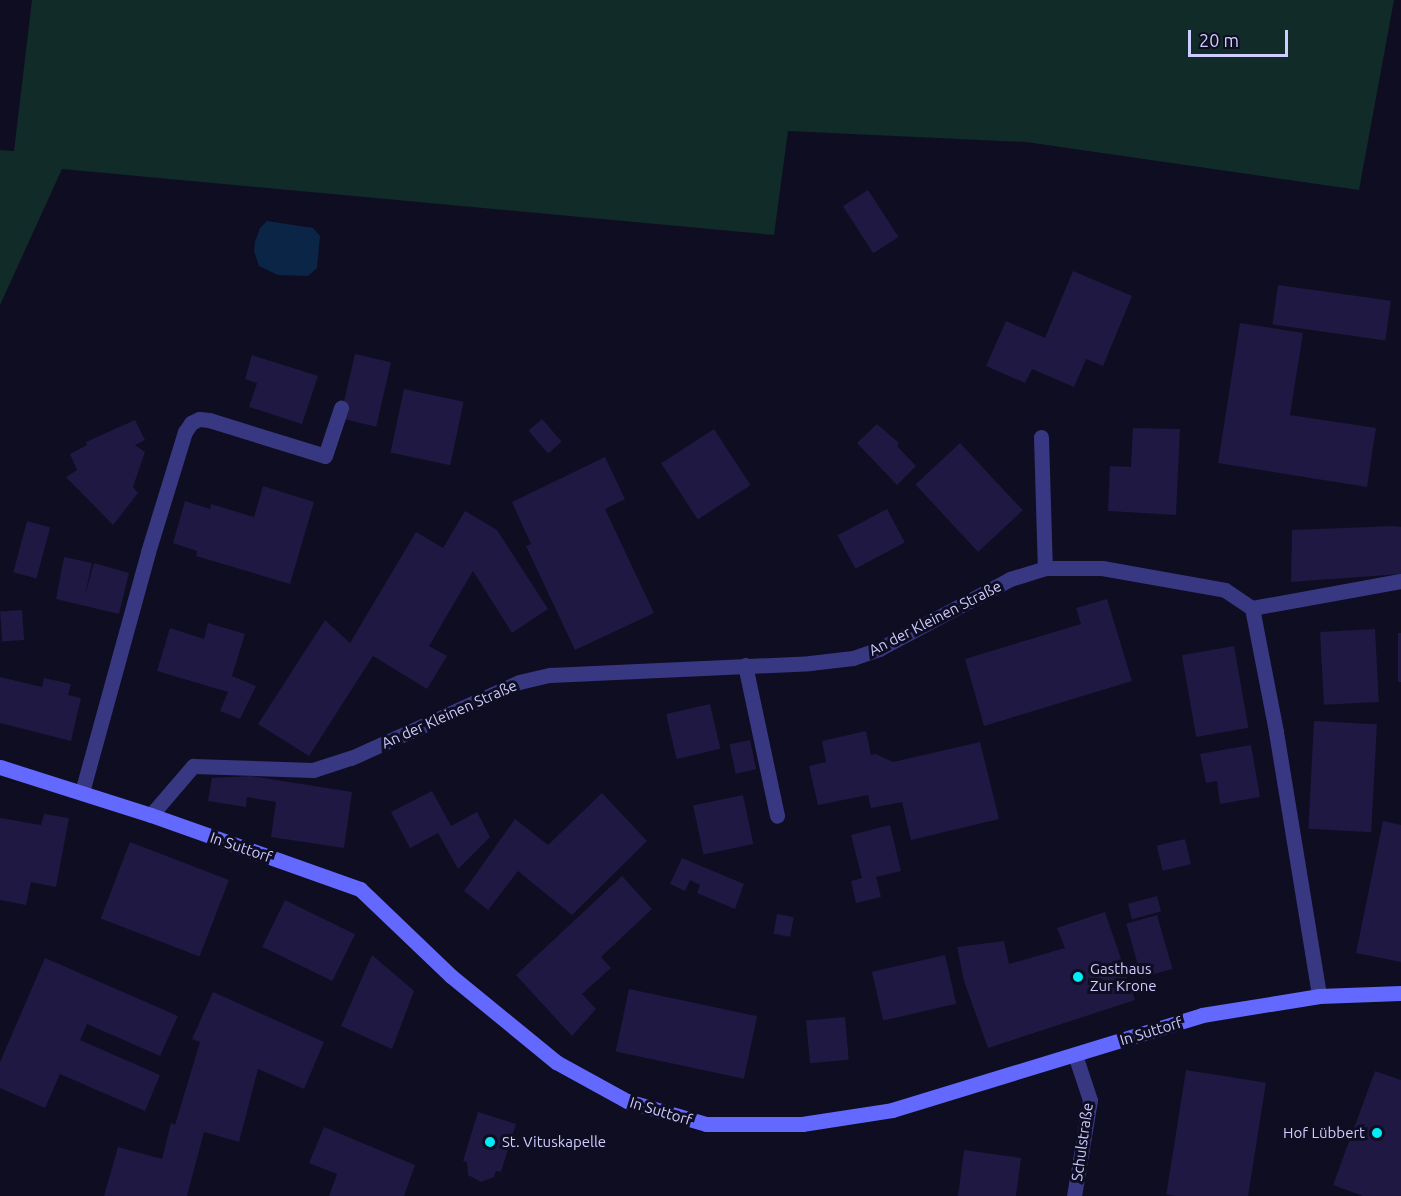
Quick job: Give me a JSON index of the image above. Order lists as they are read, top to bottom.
{
  "streets": {
    "main road": ["In Suttorf"],
    "street": ["An der Kleinen Straße", "Schulstraße"]
  },
  "crossings": [
    ["An der Kleinen Straße", "In Suttorf"],
    ["In Suttorf", "Schulstraße"]
  ],
  "places": ["Gasthaus Zur Krone", "Hof Lübbert", "St. Vituskapelle"],
  "scale_bar": "20 m"
}
